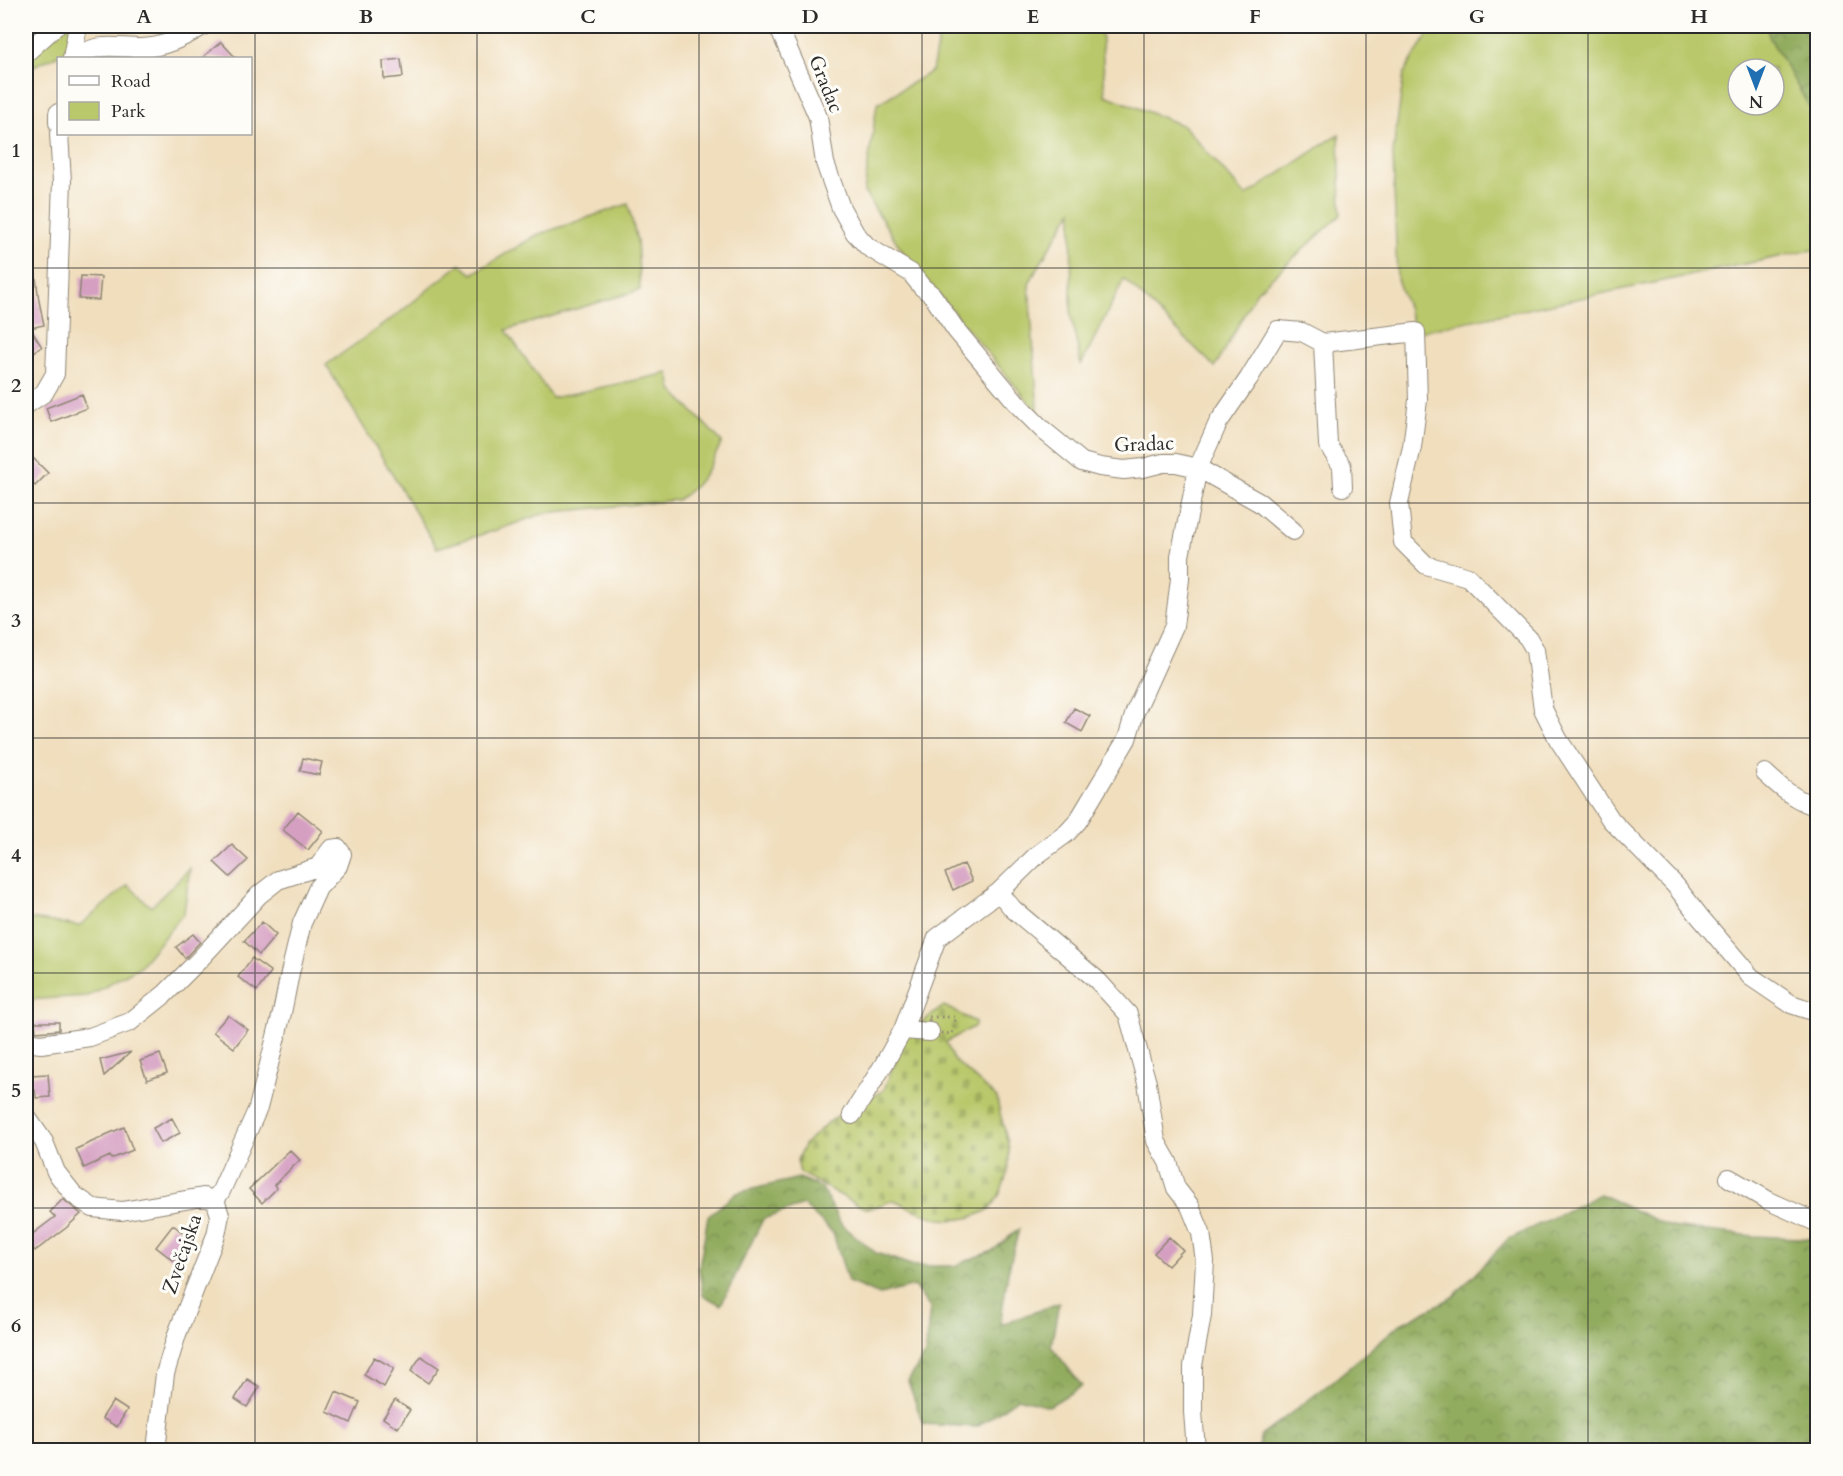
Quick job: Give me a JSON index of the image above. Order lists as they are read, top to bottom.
{
  "streets": {
    "street": ["Gradac", "Zvečajska"]
  },
  "legend": ["Road", "Park"],
  "north": "bottom",
  "grid": {
    "columns": [
      "A",
      "B",
      "C",
      "D",
      "E",
      "F",
      "G",
      "H"
    ],
    "rows": [
      "1",
      "2",
      "3",
      "4",
      "5",
      "6"
    ]
  }
}
